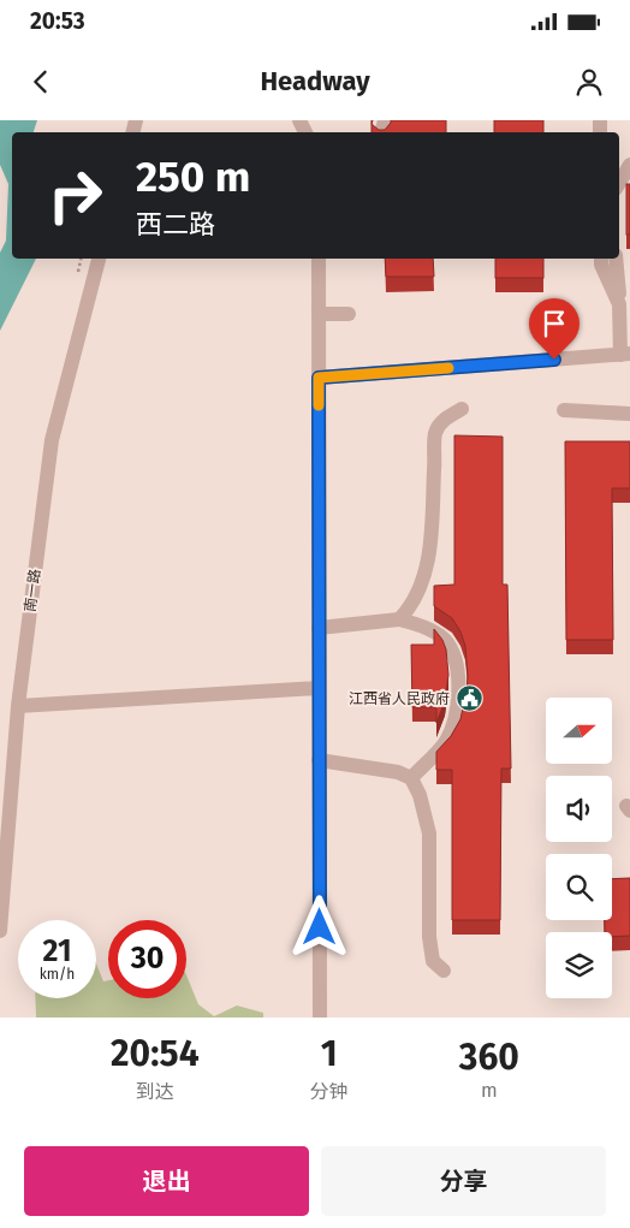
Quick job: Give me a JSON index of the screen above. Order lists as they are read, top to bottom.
{
  "streets": {
    "street": ["南一路"]
  },
  "places": {
    "public building": ["江西省人民政府"]
  },
  "north": "right",
  "page": {
    "status": "20:53",
    "header": "Headway",
    "turn": ["250 m", "西二路"],
    "speed": "21 km/h",
    "limit": "30",
    "eta": [
      "20:54",
      "到达",
      "1",
      "分钟",
      "360",
      "m"
    ],
    "buttons": ["退出", "分享"]
  }
}
